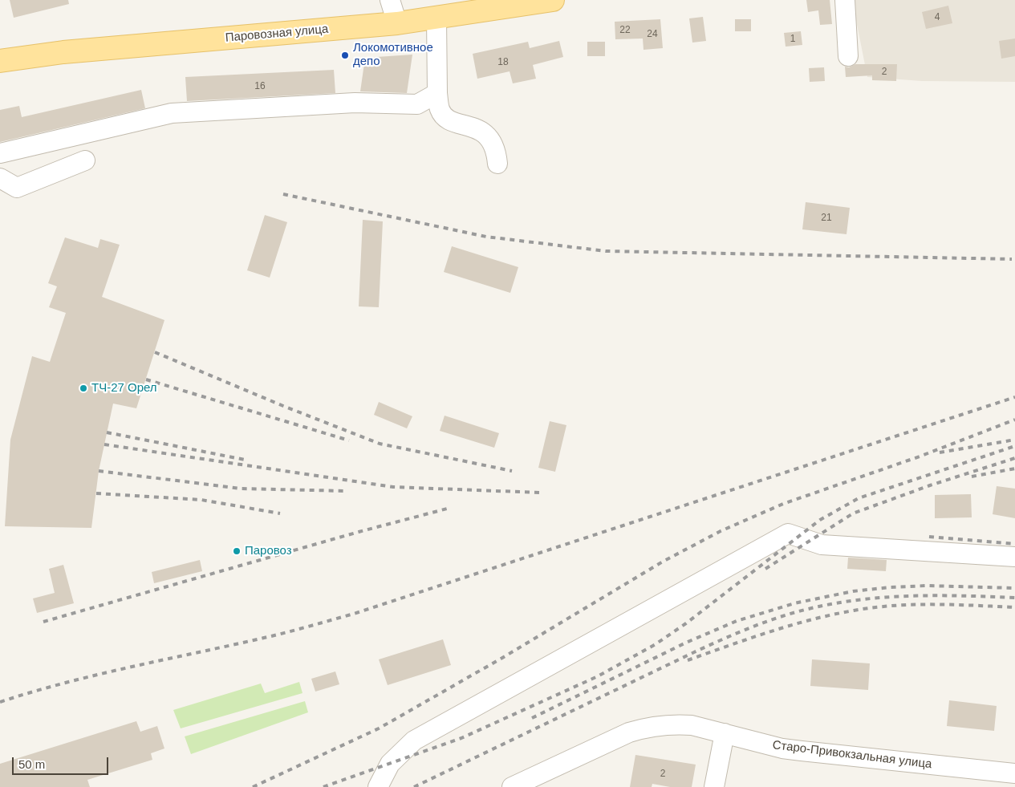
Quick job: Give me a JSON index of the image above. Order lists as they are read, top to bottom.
{
  "streets": {
    "main road": ["Паровозная улица"],
    "street": ["Старо-Привокзальная улица"]
  },
  "places": ["Локомотивное депо", "ТЧ-27 Орел", "Паровоз"],
  "house_numbers": [
    "4",
    "22",
    "24",
    "1",
    "18",
    "2",
    "16",
    "21",
    "2"
  ],
  "scale_bar": "50 m"
}
